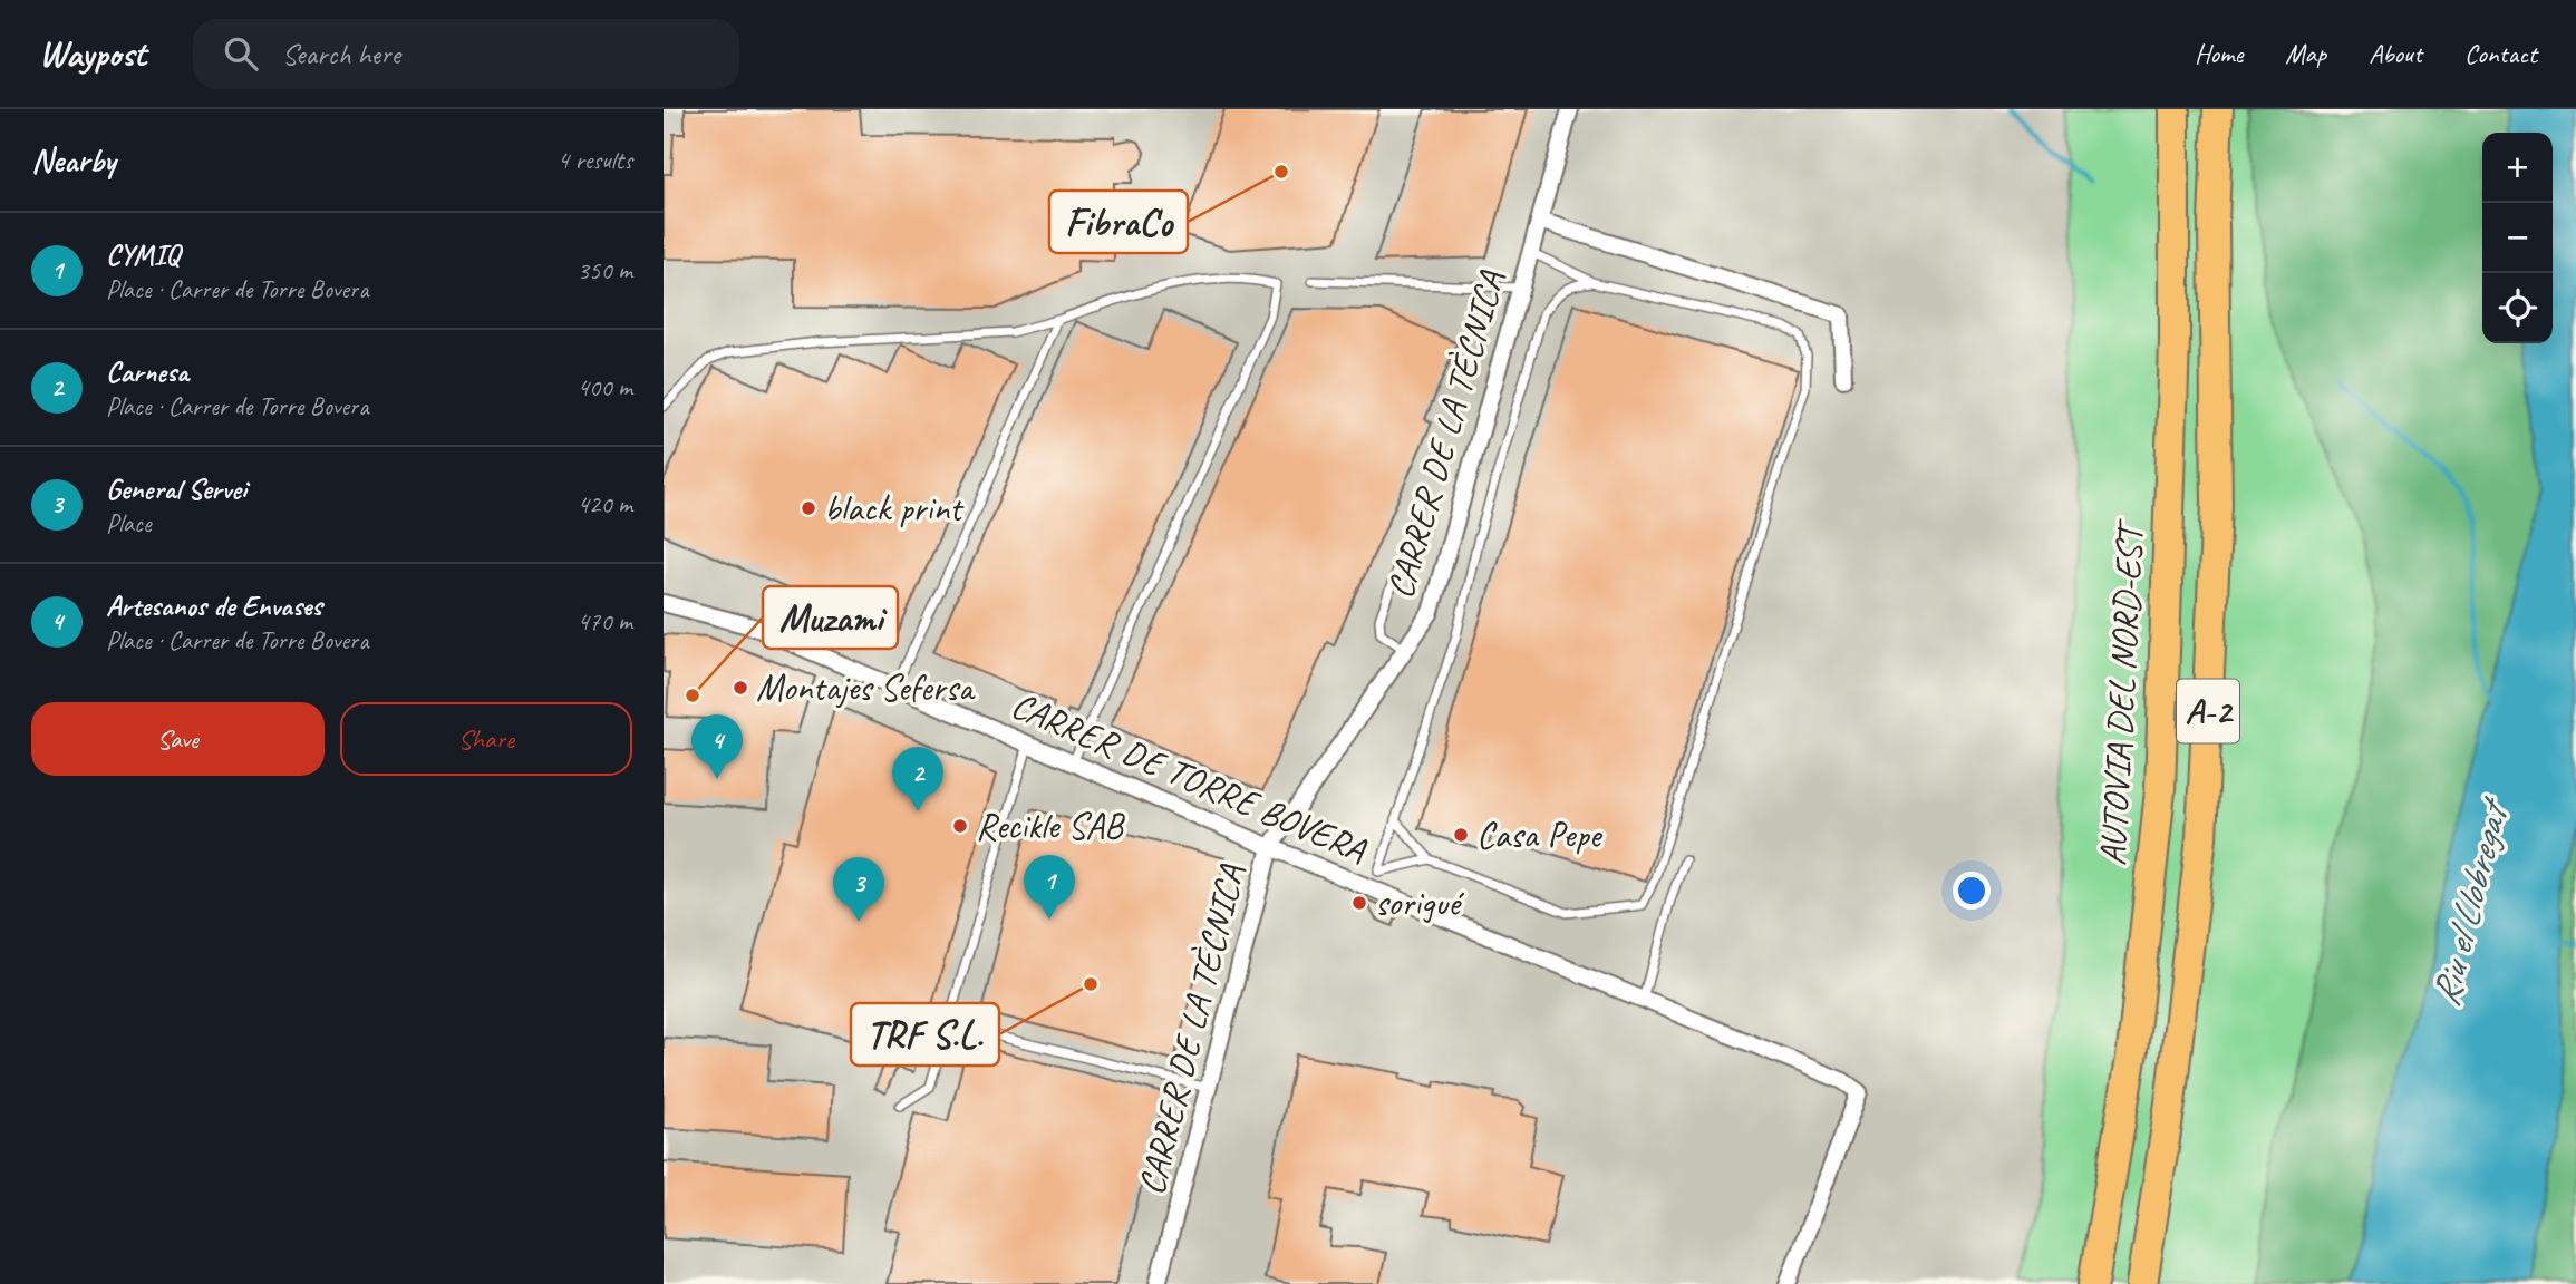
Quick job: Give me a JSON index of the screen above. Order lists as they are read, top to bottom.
{
  "streets": {
    "highway": ["AUTOVIA DEL NORD-EST", "A-2"],
    "street": ["CARRER DE LA TÈCNICA", "CARRER DE TORRE BOVERA"]
  },
  "crossings": [
    ["CARRER DE LA TÈCNICA", "CARRER DE TORRE BOVERA"]
  ],
  "water": ["Riu el Llobregat"],
  "places": [
    "FibraCo",
    "black print",
    "Montajes Sefersa",
    "Muzami",
    "Recikle SAB",
    "Casa Pepe",
    "sorigué",
    "TRF S.L."
  ],
  "page": {
    "header": "Waypost",
    "search": "Search here",
    "nav": [
      "Home",
      "Map",
      "About",
      "Contact"
    ],
    "heading": ["Nearby", "4 results"],
    "map_buttons": ["+", "−"],
    "list": [
      {
        "mark": "1",
        "name": "CYMIQ",
        "note": "Place · Carrer de Torre Bovera",
        "value": "350 m"
      },
      {
        "mark": "2",
        "name": "Carnesa",
        "note": "Place · Carrer de Torre Bovera",
        "value": "400 m"
      },
      {
        "mark": "3",
        "name": "General Servei",
        "note": "Place",
        "value": "420 m"
      },
      {
        "mark": "4",
        "name": "Artesanos de Envases",
        "note": "Place · Carrer de Torre Bovera",
        "value": "470 m"
      }
    ],
    "buttons": ["Save", "Share"],
    "pins": [
      "4",
      "2",
      "1",
      "3"
    ]
  }
}
